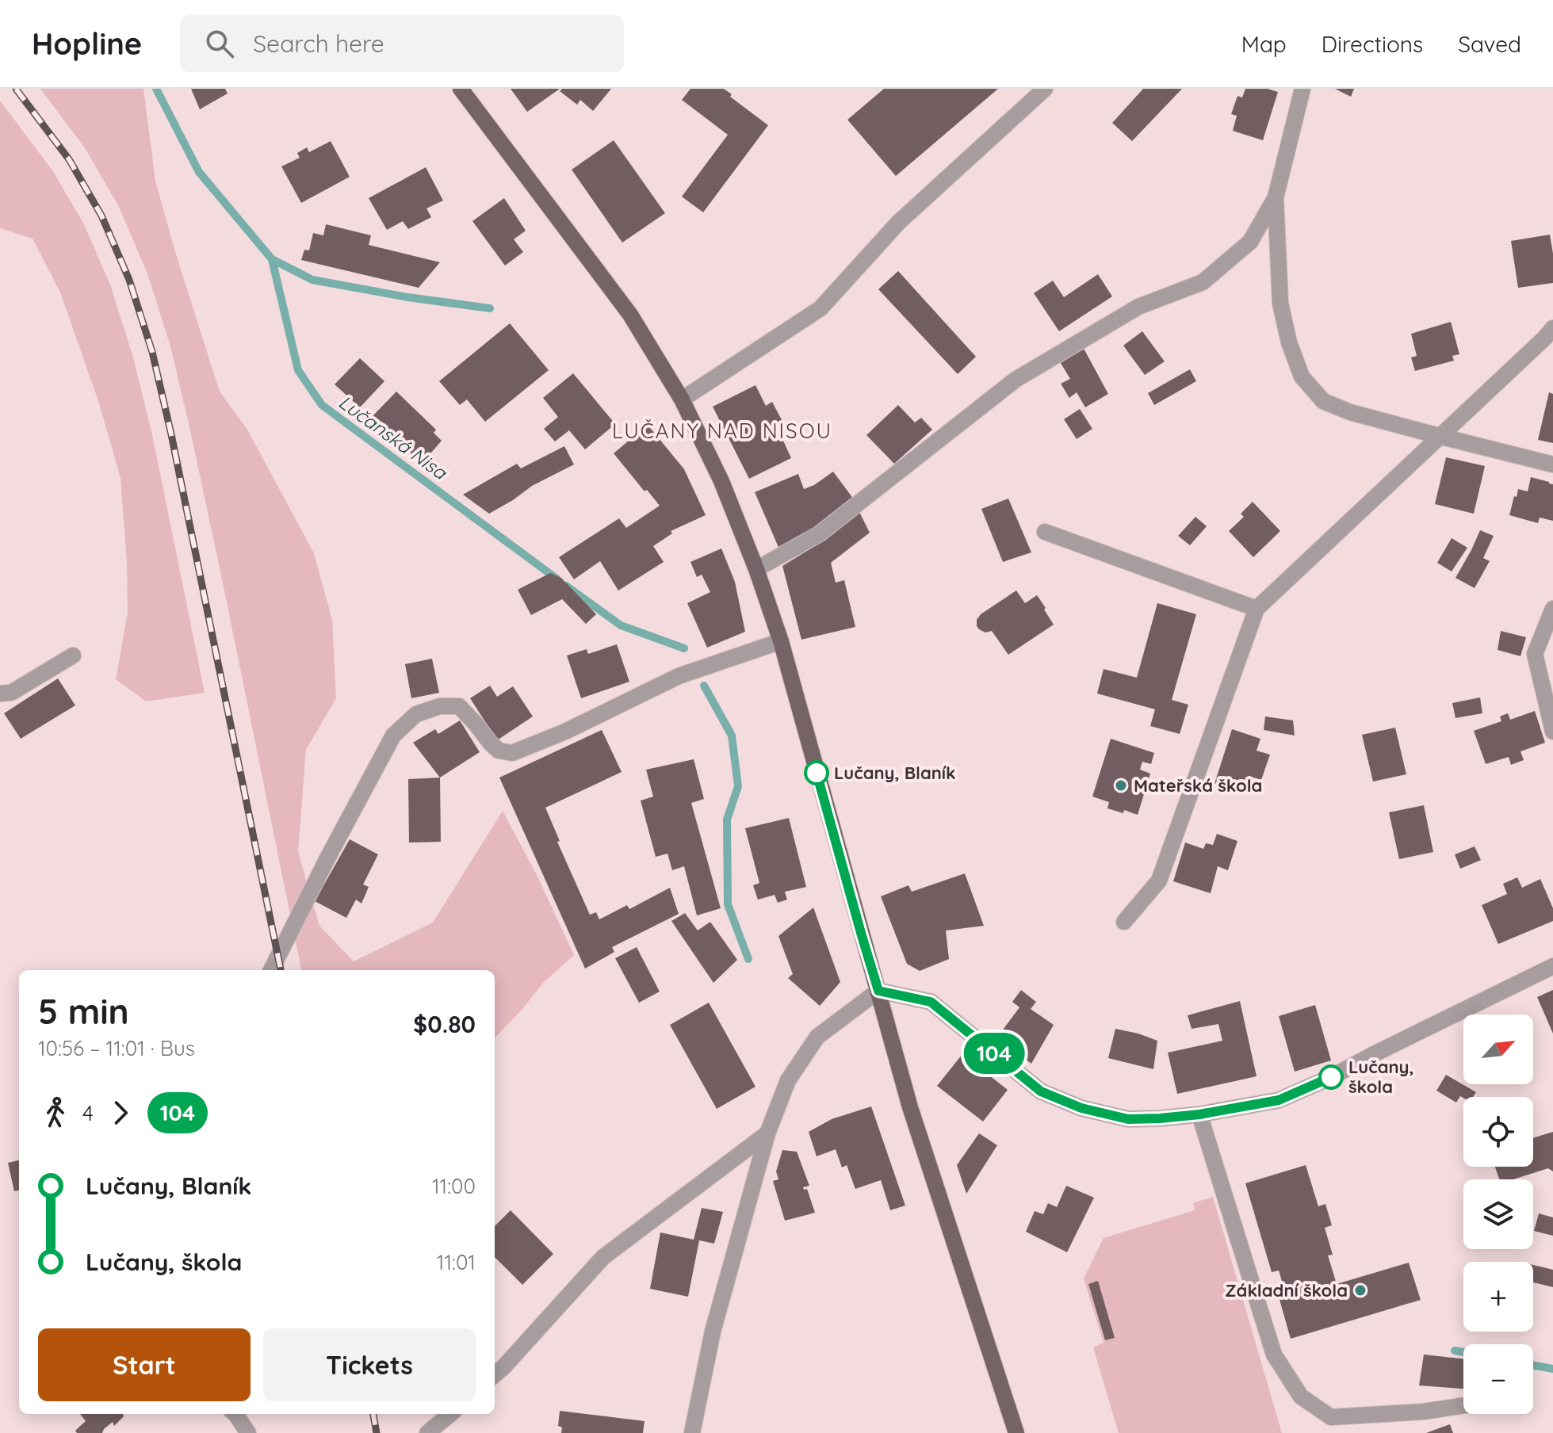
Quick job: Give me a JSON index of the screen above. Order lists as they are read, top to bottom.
{
  "districts": ["LUČANY NAD NISOU"],
  "water": ["Lučanská Nisa"],
  "places": [
    "Lučany, Blaník",
    "Mateřská škola",
    "Lučany, škola",
    "Základní škola"
  ],
  "lines": ["bus line 104"],
  "north": "top right",
  "page": {
    "header": "Hopline",
    "search": "Search here",
    "nav": ["Map", "Directions", "Saved"],
    "on_map": "104",
    "heading": ["5 min", "10:56 – 11:01 · Bus", "$0.80"],
    "map_buttons": ["+", "−"],
    "legs": ["4", "104"],
    "list": [
      {
        "name": "Lučany, Blaník",
        "value": "11:00"
      },
      {
        "name": "Lučany, škola",
        "value": "11:01"
      }
    ],
    "buttons": ["Start", "Tickets"]
  }
}
